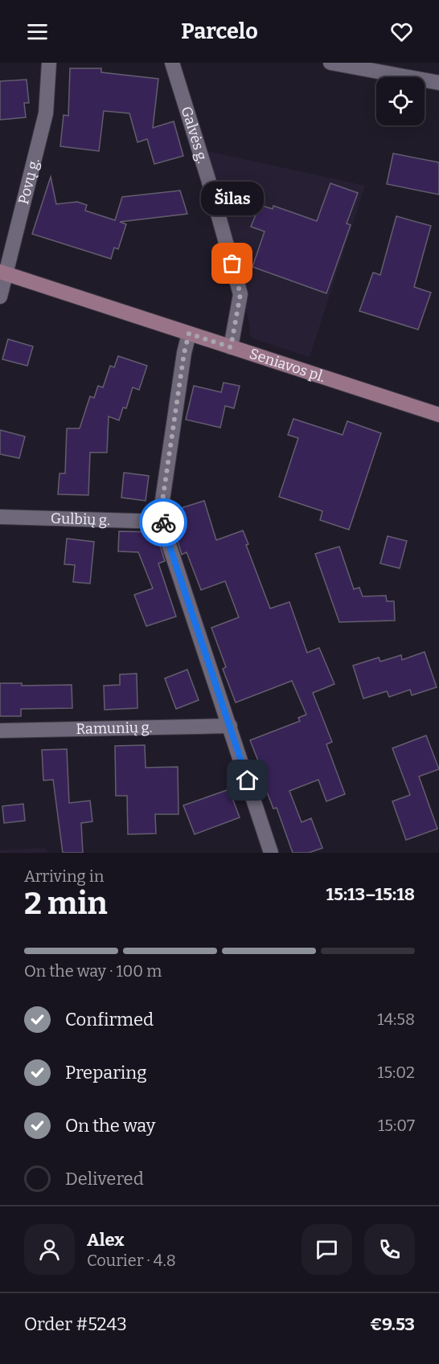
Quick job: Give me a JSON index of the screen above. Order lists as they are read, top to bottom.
{
  "streets": {
    "street": [
      "Galvės g.",
      "Povų g.",
      "Seniavos pl.",
      "Gulbių g.",
      "Ramunių g."
    ]
  },
  "crossings": [
    ["Galvės g.", "Seniavos pl."],
    ["Povų g.", "Seniavos pl."]
  ],
  "places": ["Šilas"],
  "page": {
    "header": "Parcelo",
    "bubble": "Šilas",
    "heading": ["2 min", "Arriving in", "15:13–15:18"],
    "panel": [
      "Alex",
      "Courier · 4.8",
      "Order #5243",
      "€9.53"
    ],
    "bar": "On the way · 100 m",
    "list": [
      ["Confirmed", "14:58"],
      ["Preparing", "15:02"],
      ["On the way", "15:07"],
      "Delivered"
    ]
  }
}
